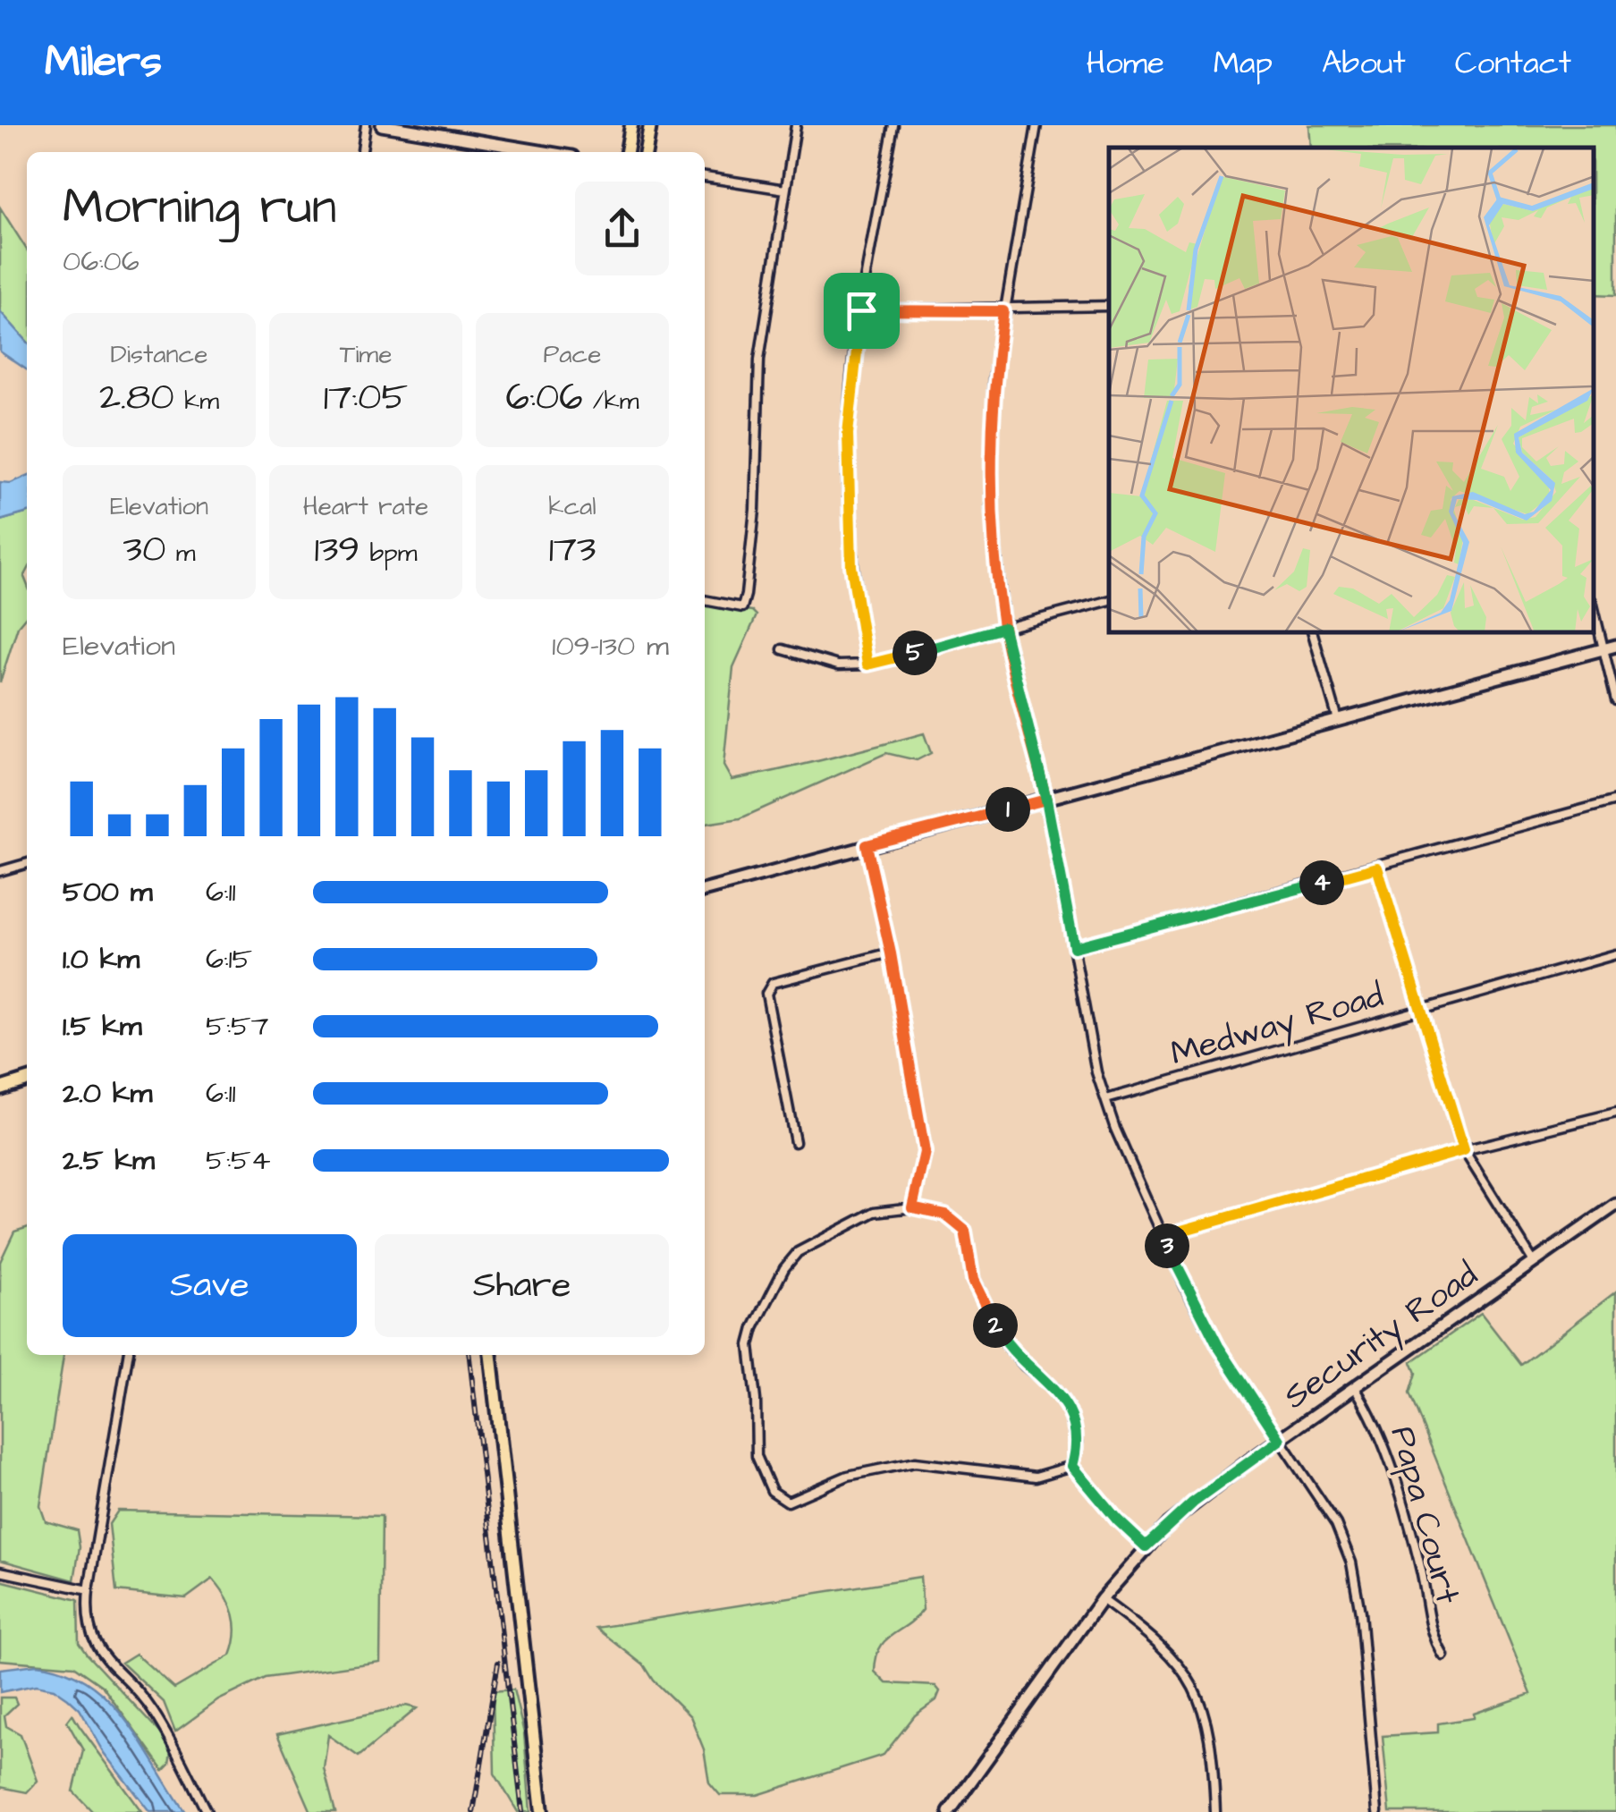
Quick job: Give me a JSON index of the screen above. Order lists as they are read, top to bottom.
{
  "streets": {
    "street": ["Medway Road", "Security Road", "Papa Court"]
  },
  "crossings": [
    ["Security Road", "Papa Court"]
  ],
  "page": {
    "header": "Milers",
    "nav": [
      "Home",
      "Map",
      "About",
      "Contact"
    ],
    "heading": ["Morning run", "06:06"],
    "stats": [
      ["Distance", "2.80 km"],
      ["Time", "17:05"],
      ["Pace", "6:06 /km"],
      ["Elevation", "30 m"],
      ["Heart rate", "139 bpm"],
      ["kcal", "173"]
    ],
    "chart": ["Elevation", "109–130 m"],
    "pins": [
      "5",
      "1",
      "4",
      "3",
      "2"
    ],
    "list": [
      {
        "name": "500 m",
        "note": "6:11"
      },
      {
        "name": "1.0 km",
        "note": "6:15"
      },
      {
        "name": "1.5 km",
        "note": "5:57"
      },
      {
        "name": "2.0 km",
        "note": "6:11"
      },
      {
        "name": "2.5 km",
        "note": "5:54"
      }
    ],
    "buttons": ["Save", "Share"]
  }
}
